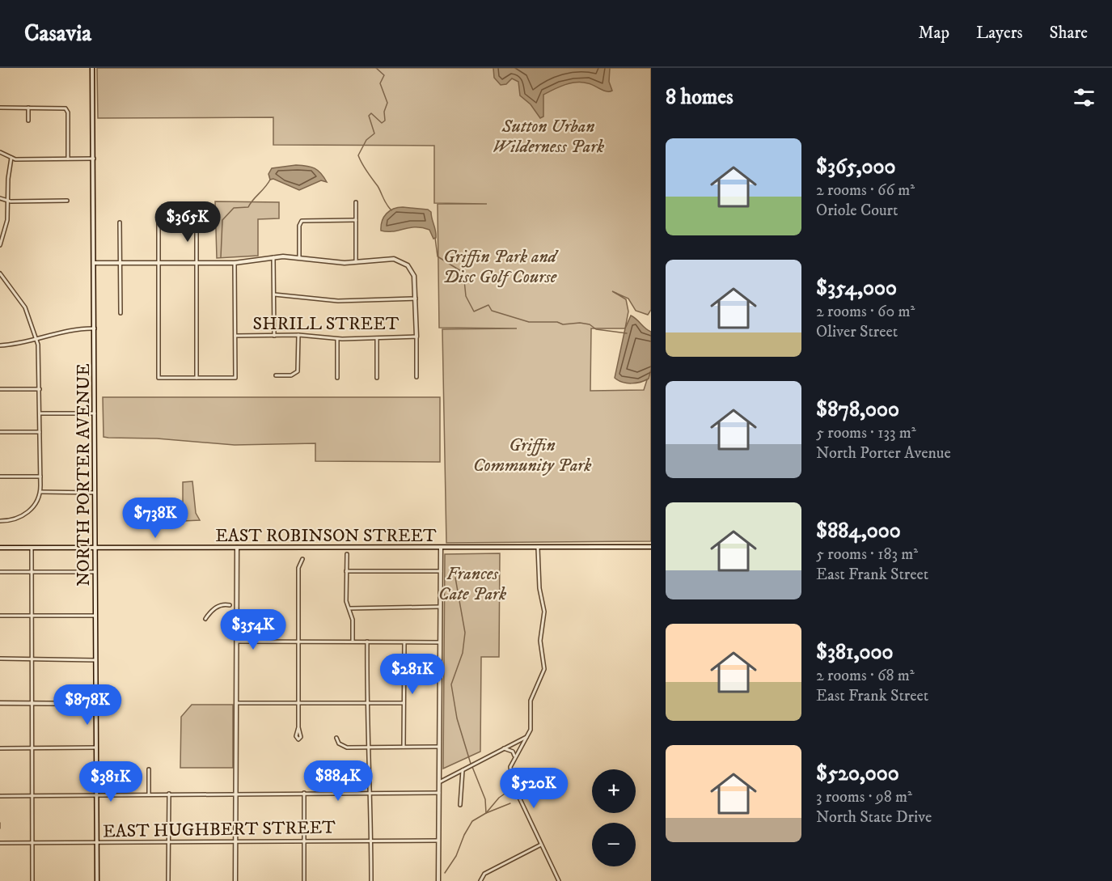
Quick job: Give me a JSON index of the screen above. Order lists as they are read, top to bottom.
{
  "streets": {
    "main road": ["NORTH PORTER AVENUE", "EAST ROBINSON STREET"],
    "street": ["SHRILL STREET", "EAST HUGHBERT STREET"]
  },
  "crossings": [
    ["NORTH PORTER AVENUE", "EAST ROBINSON STREET"],
    ["NORTH PORTER AVENUE", "EAST HUGHBERT STREET"]
  ],
  "parks": [
    "Sutton Urban Wilderness Park",
    "Griffin Park and Disc Golf Course",
    "Griffin Community Park",
    "Frances Cate Park"
  ],
  "page": {
    "header": "Casavia",
    "nav": ["Map", "Layers", "Share"],
    "heading": "8 homes",
    "list": [
      {
        "name": "$365,000",
        "note": "2 rooms · 66 m² · Oriole Court"
      },
      {
        "name": "$354,000",
        "note": "2 rooms · 60 m² · Oliver Street"
      },
      {
        "name": "$878,000",
        "note": "5 rooms · 133 m² · North Porter Avenue"
      },
      {
        "name": "$884,000",
        "note": "5 rooms · 183 m² · East Frank Street"
      },
      {
        "name": "$381,000",
        "note": "2 rooms · 68 m² · East Frank Street"
      },
      {
        "name": "$520,000",
        "note": "3 rooms · 98 m² · North State Drive"
      }
    ],
    "price": [
      "$365K",
      "$738K",
      "$354K",
      "$281K",
      "$878K",
      "$884K",
      "$381K",
      "$520K"
    ],
    "map_buttons": ["+", "−"]
  }
}
